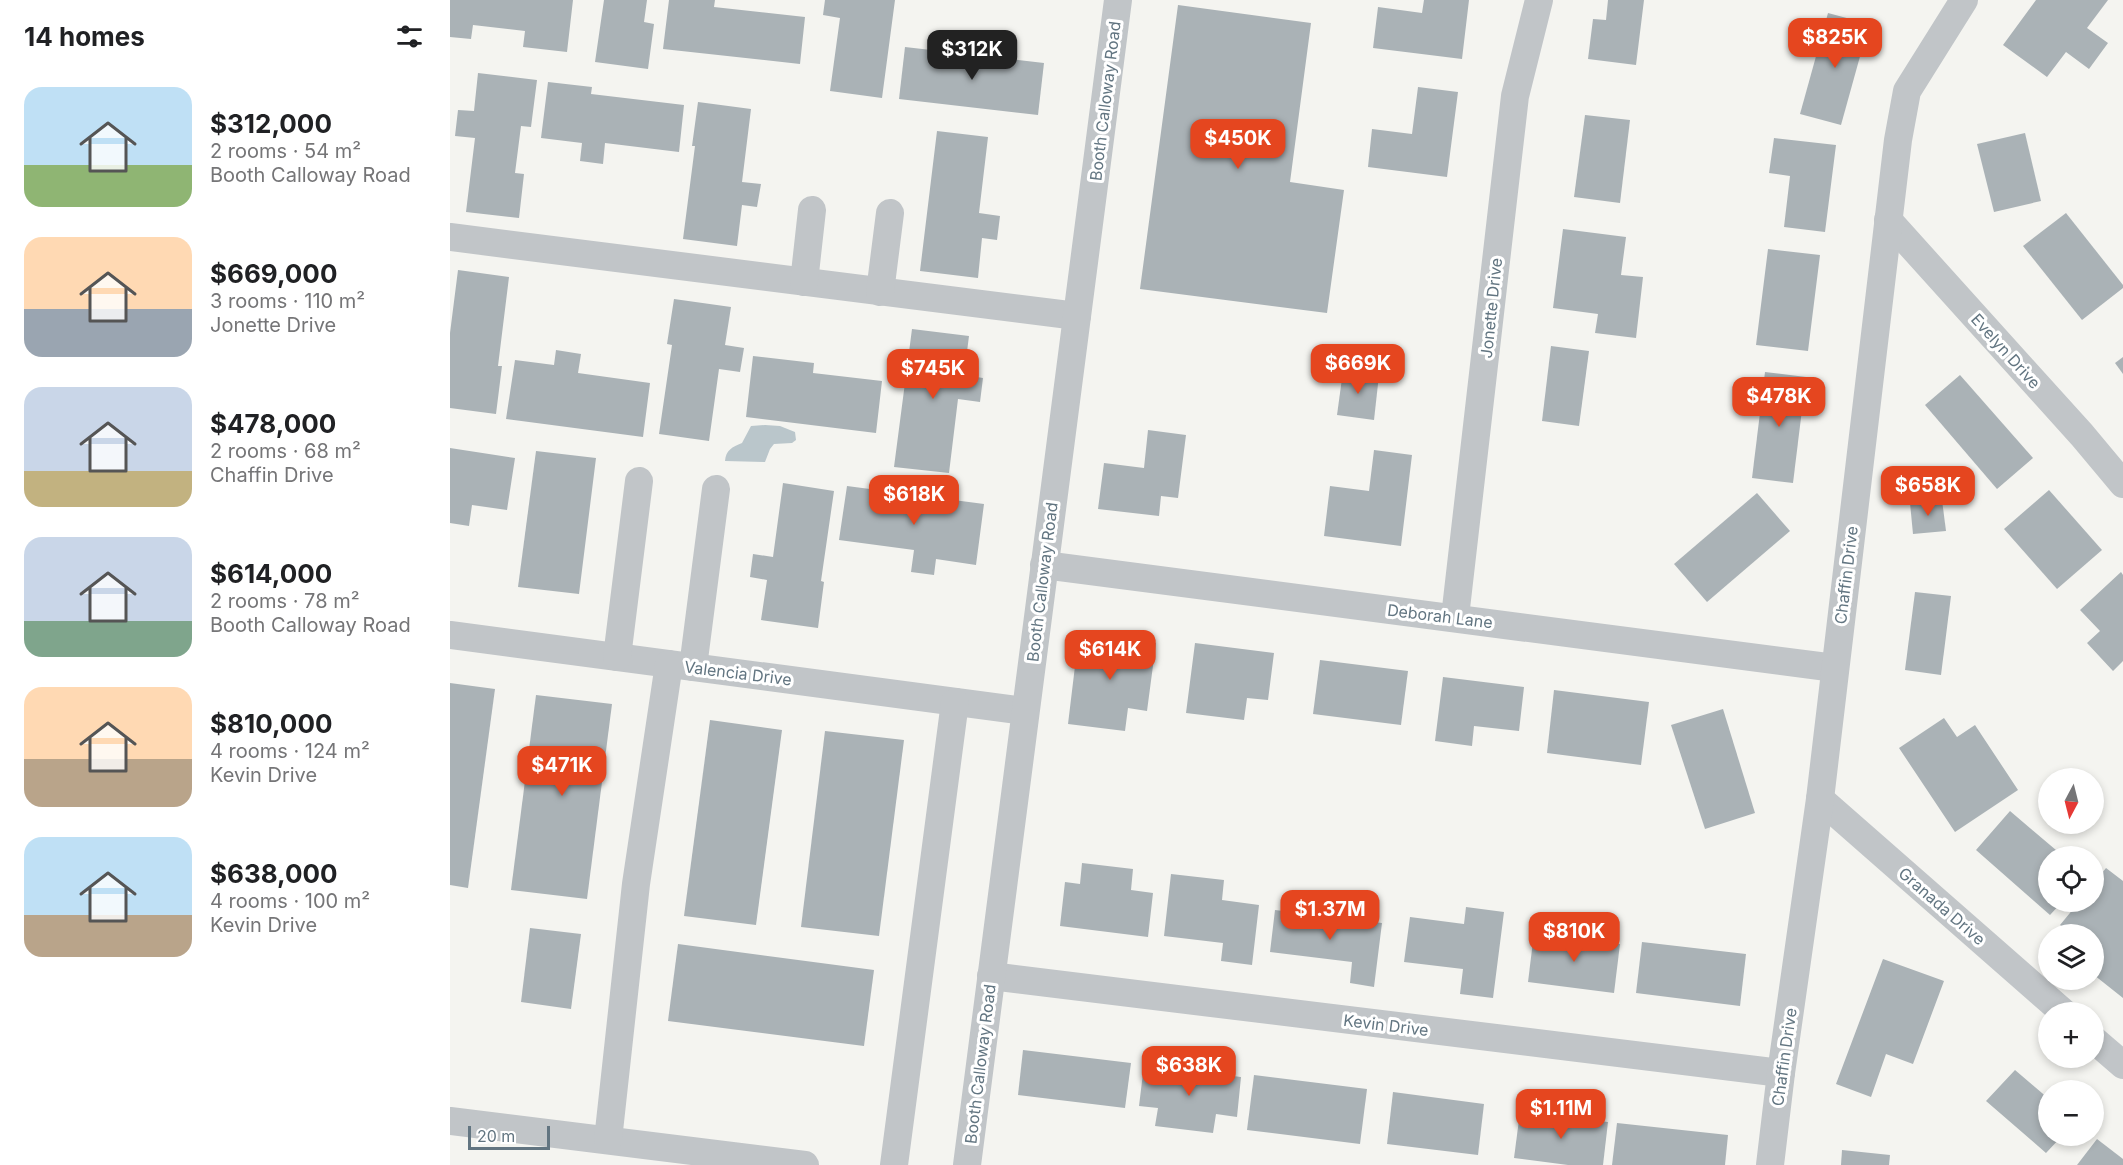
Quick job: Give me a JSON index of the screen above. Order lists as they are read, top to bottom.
{
  "streets": {
    "street": [
      "Booth Calloway Road",
      "Jonette Drive",
      "Evelyn Drive",
      "Chaffin Drive",
      "Deborah Lane",
      "Valencia Drive",
      "Granada Drive",
      "Kevin Drive"
    ]
  },
  "crossings": [
    ["Booth Calloway Road", "Deborah Lane"],
    ["Booth Calloway Road", "Valencia Drive"],
    ["Booth Calloway Road", "Kevin Drive"],
    ["Jonette Drive", "Deborah Lane"],
    ["Evelyn Drive", "Chaffin Drive"],
    ["Chaffin Drive", "Deborah Lane"],
    ["Chaffin Drive", "Granada Drive"],
    ["Chaffin Drive", "Kevin Drive"]
  ],
  "scale_bar": "20 m",
  "north": "bottom",
  "page": {
    "heading": "14 homes",
    "price": [
      "$825K",
      "$312K",
      "$450K",
      "$669K",
      "$745K",
      "$478K",
      "$658K",
      "$618K",
      "$614K",
      "$471K",
      "$1.37M",
      "$810K",
      "$638K",
      "$1.11M"
    ],
    "list": [
      {
        "name": "$312,000",
        "note": "2 rooms · 54 m² · Booth Calloway Road"
      },
      {
        "name": "$669,000",
        "note": "3 rooms · 110 m² · Jonette Drive"
      },
      {
        "name": "$478,000",
        "note": "2 rooms · 68 m² · Chaffin Drive"
      },
      {
        "name": "$614,000",
        "note": "2 rooms · 78 m² · Booth Calloway Road"
      },
      {
        "name": "$810,000",
        "note": "4 rooms · 124 m² · Kevin Drive"
      },
      {
        "name": "$638,000",
        "note": "4 rooms · 100 m² · Kevin Drive"
      }
    ],
    "map_buttons": ["+", "−"],
    "scale": "20 m"
  }
}
